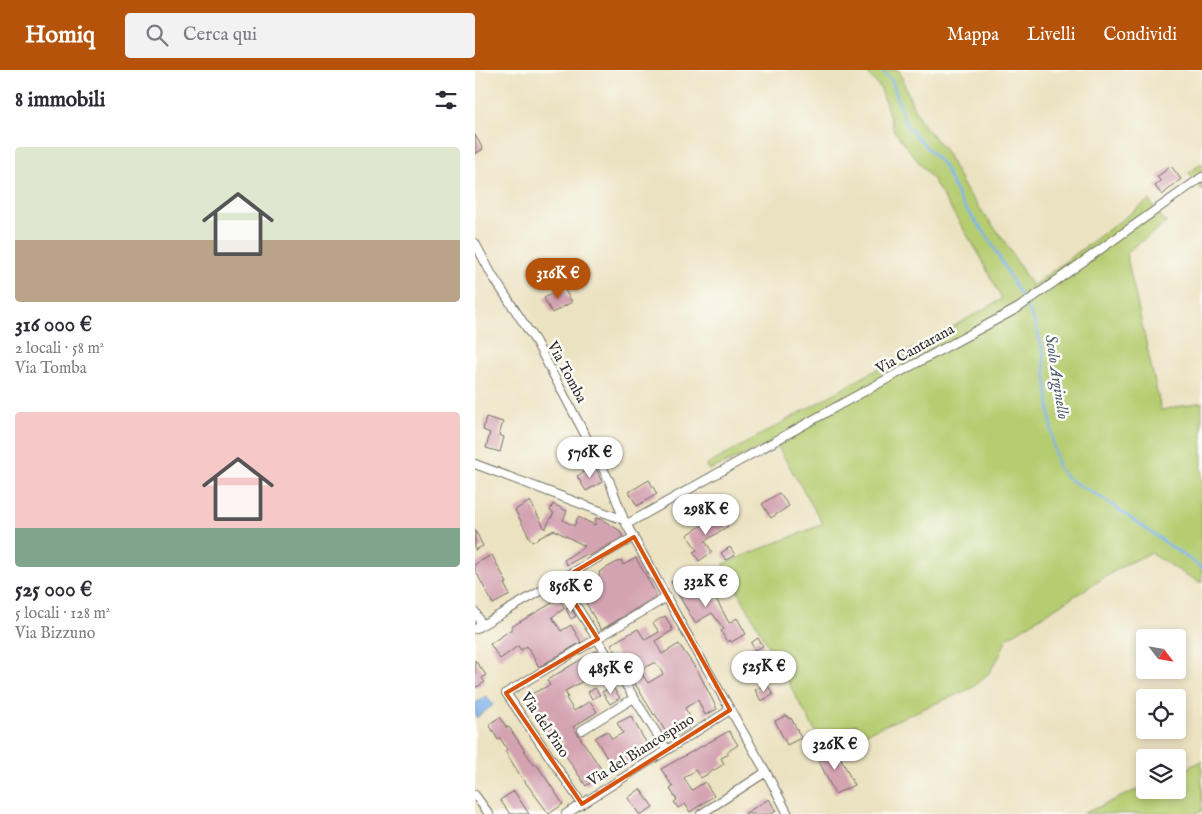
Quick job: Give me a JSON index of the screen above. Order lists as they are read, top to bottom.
{
  "streets": {
    "street": [
      "Via Cantarana",
      "Via Tomba",
      "Via del Pino",
      "Via del Biancospino"
    ]
  },
  "crossings": [
    ["Via Cantarana", "Via Tomba"],
    ["Via Tomba", "Via del Pino"],
    ["Via Tomba", "Via del Biancospino"],
    ["Via del Pino", "Via del Biancospino"]
  ],
  "water": ["Scolo Arginello"],
  "north": "bottom right",
  "page": {
    "header": "Homiq",
    "search": "Cerca qui",
    "nav": ["Mappa", "Livelli", "Condividi"],
    "heading": "8 immobili",
    "list": [
      {
        "name": "316 000 €",
        "note": "2 locali · 58 m² · Via Tomba"
      },
      {
        "name": "525 000 €",
        "note": "5 locali · 128 m² · Via Bizzuno"
      }
    ],
    "price": [
      "316K €",
      "576K €",
      "298K €",
      "332K €",
      "856K €",
      "525K €",
      "485K €",
      "326K €"
    ]
  }
}
